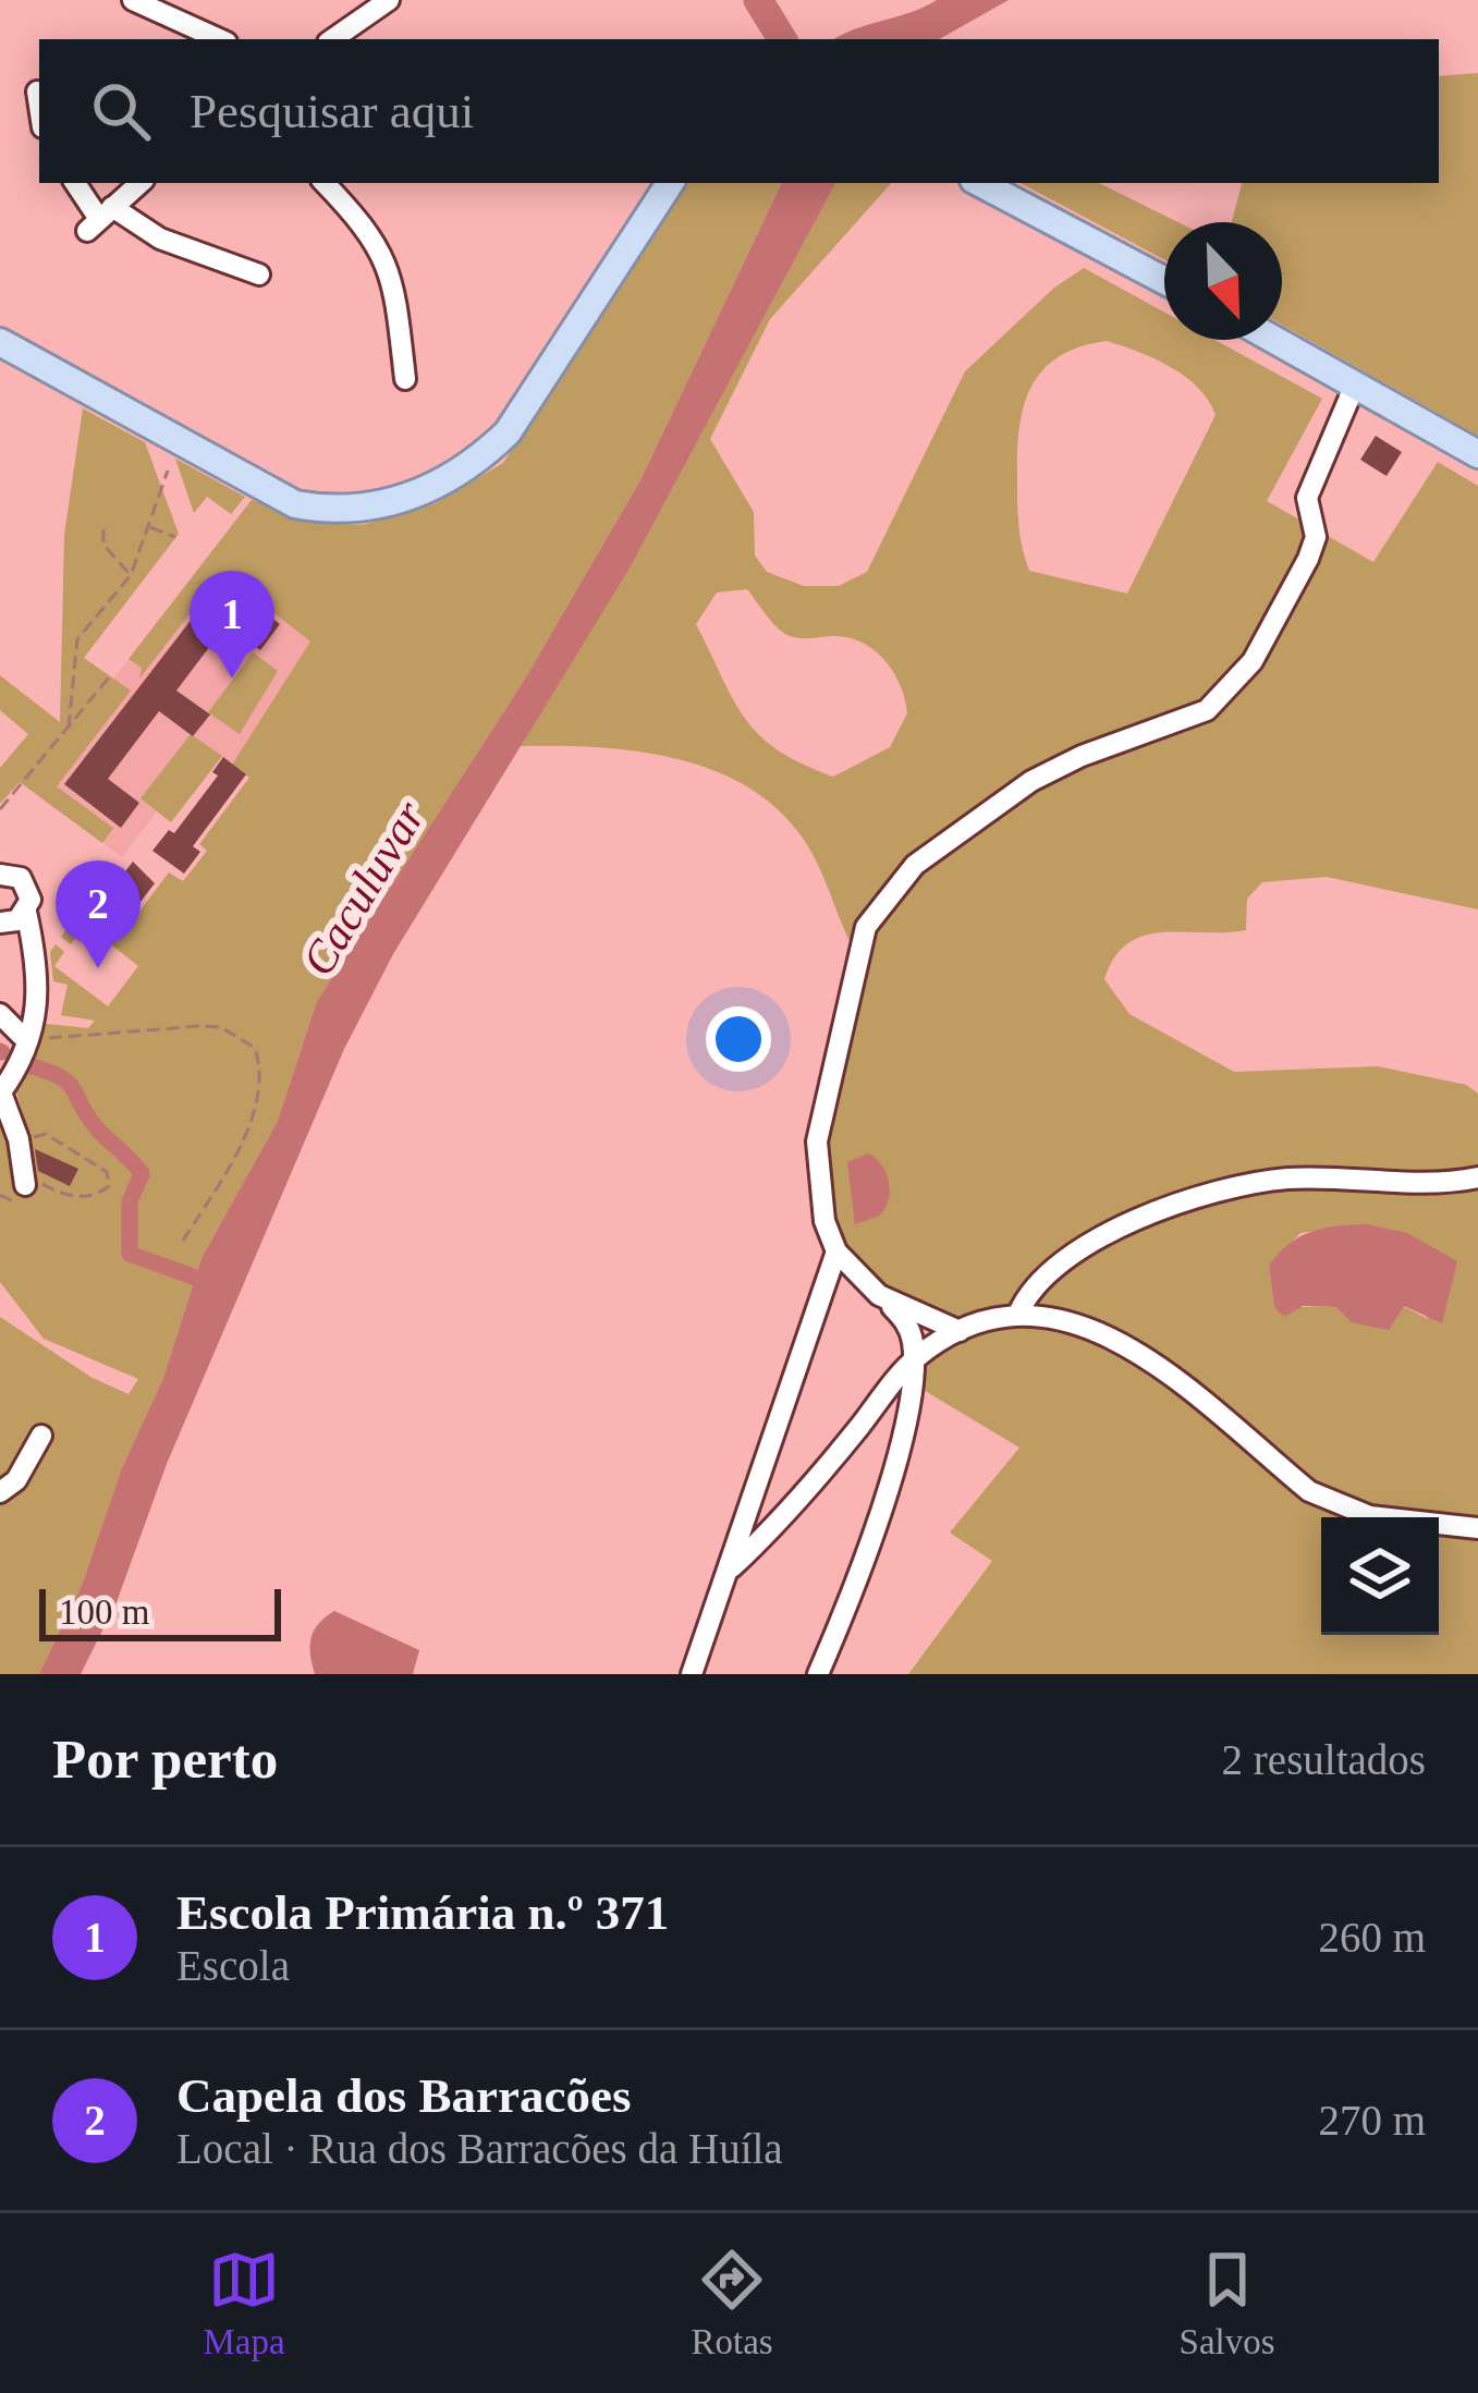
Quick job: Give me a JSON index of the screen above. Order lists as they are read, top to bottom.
{
  "water": ["Caculuvar"],
  "scale_bar": "100 m",
  "north": "bottom right",
  "page": {
    "search": "Pesquisar aqui",
    "pins": ["1", "2"],
    "scale": "100 m",
    "heading": ["Por perto", "2 resultados"],
    "list": [
      {
        "mark": "1",
        "name": "Escola Primária n.º 371",
        "note": "Escola",
        "value": "260 m"
      },
      {
        "mark": "2",
        "name": "Capela dos Barracões",
        "note": "Local · Rua dos Barracões da Huíla",
        "value": "270 m"
      }
    ],
    "nav": ["Mapa", "Rotas", "Salvos"]
  }
}
